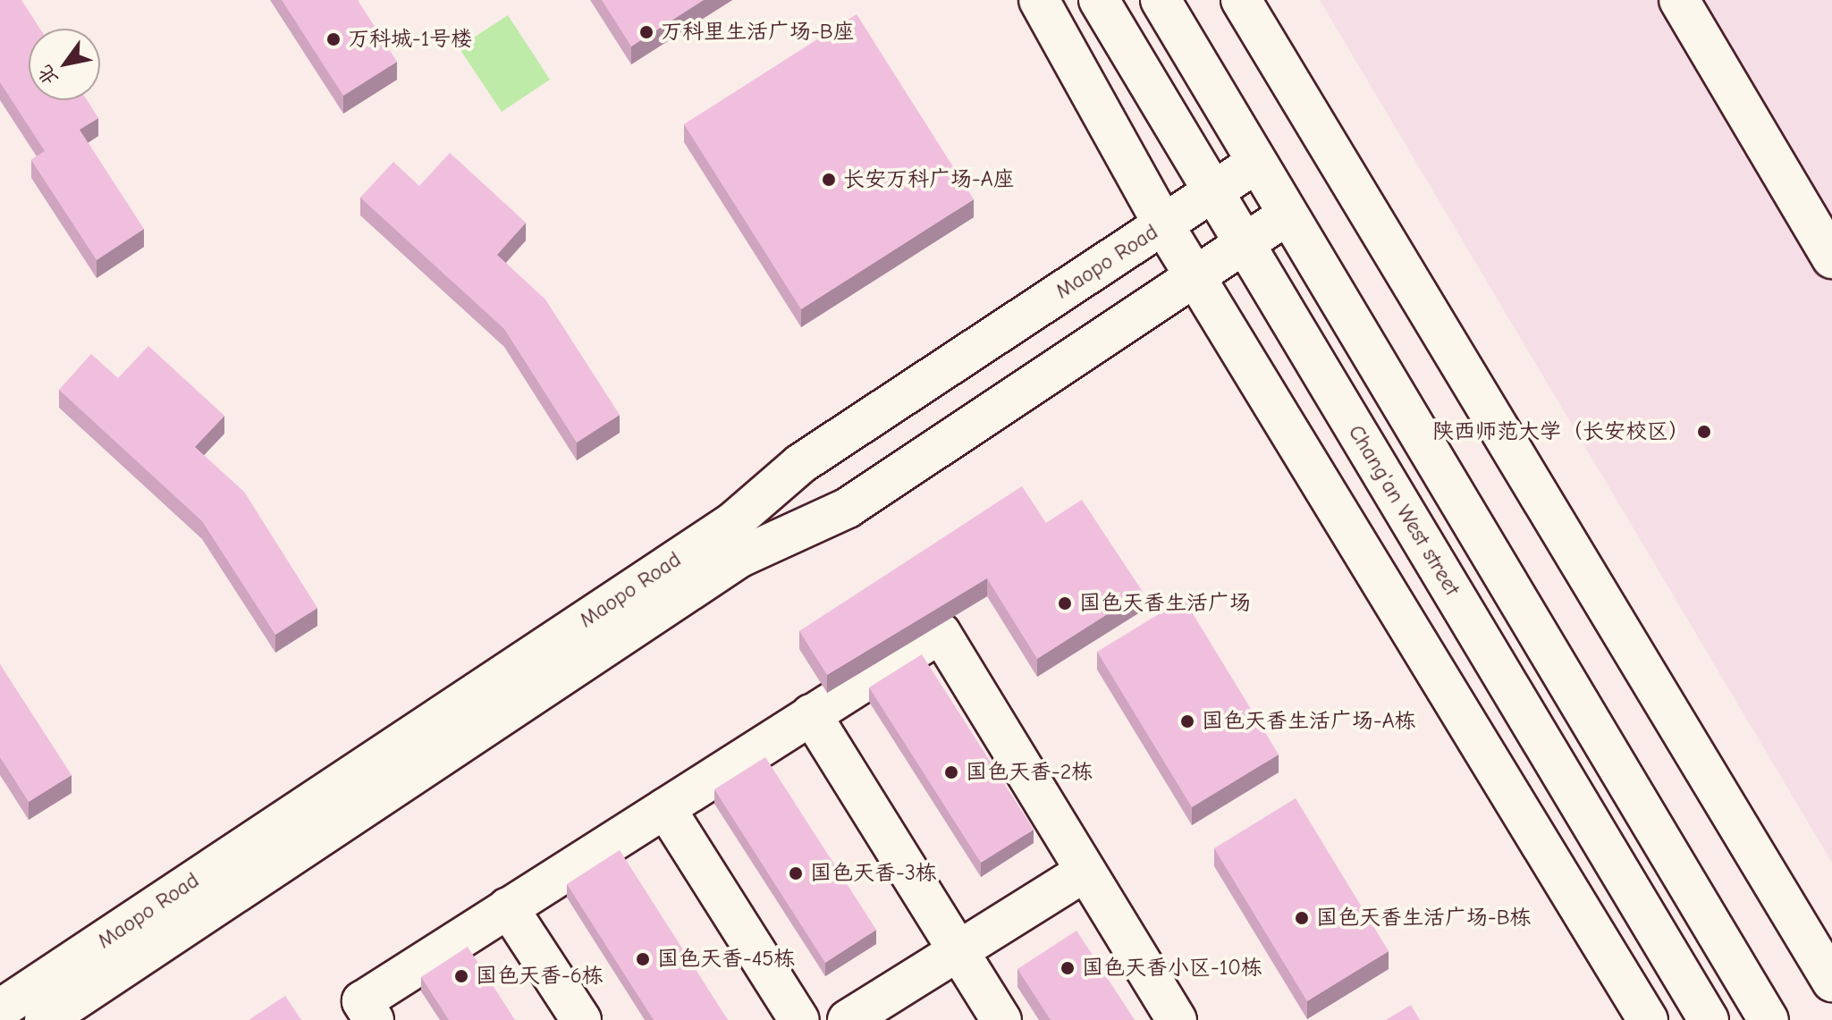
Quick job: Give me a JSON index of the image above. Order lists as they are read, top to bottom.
{
  "streets": {
    "street": ["Maopo Road", "Chang'an West street"]
  },
  "crossings": [
    ["Maopo Road", "Chang'an West street"]
  ],
  "places": [
    "万科里生活广场-B座",
    "万科城-1号楼",
    "长安万科广场-A座",
    "陕西师范大学（长安校区）",
    "国色天香生活广场",
    "国色天香生活广场-A栋",
    "国色天香-2栋",
    "国色天香-3栋",
    "国色天香生活广场-B栋",
    "国色天香-45栋",
    "国色天香小区-10栋",
    "国色天香-6栋"
  ],
  "north": "bottom left"
}
